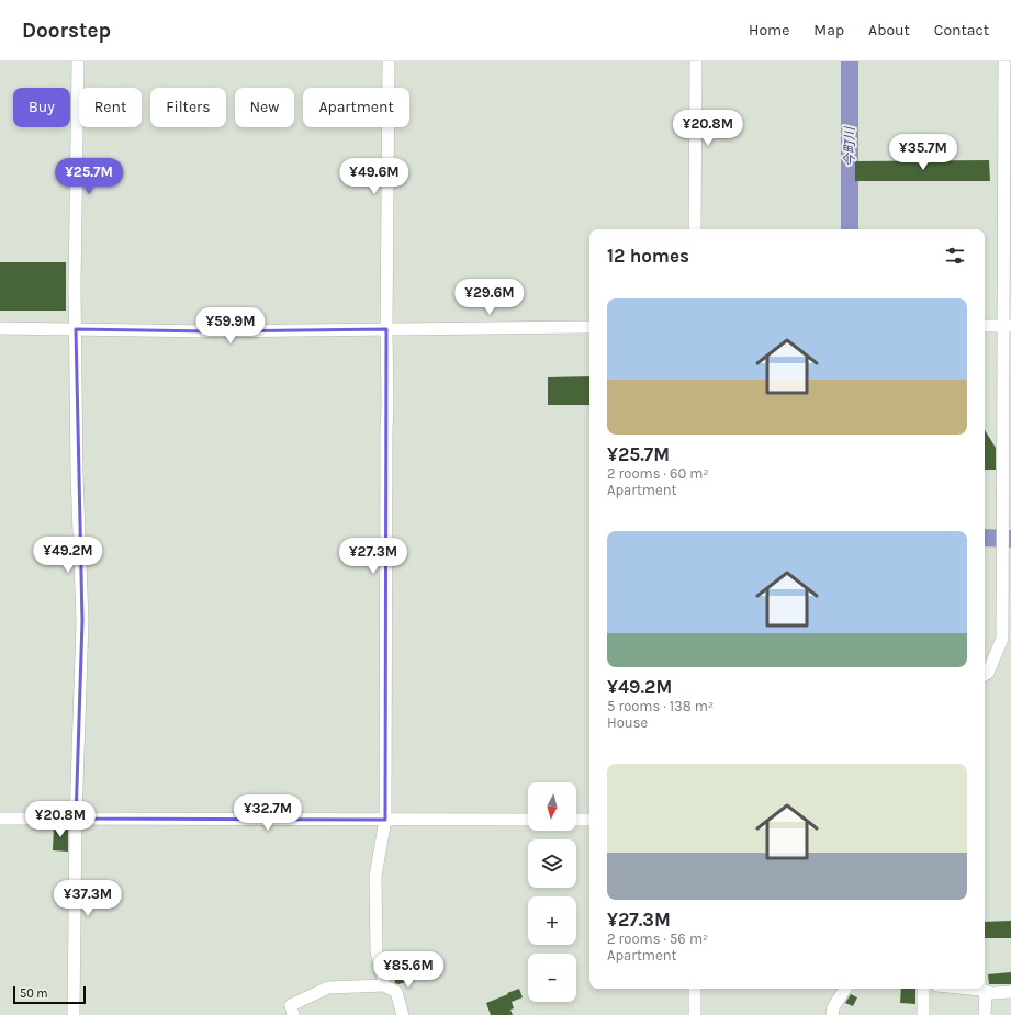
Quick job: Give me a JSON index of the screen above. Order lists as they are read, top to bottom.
{
  "water": ["今町川"],
  "scale_bar": "50 m",
  "north": "bottom",
  "page": {
    "header": "Doorstep",
    "nav": [
      "Home",
      "Map",
      "About",
      "Contact"
    ],
    "chip": [
      "Buy",
      "Rent",
      "Filters",
      "New",
      "Apartment"
    ],
    "price": [
      "¥20.8M",
      "¥35.7M",
      "¥25.7M",
      "¥49.6M",
      "¥29.6M",
      "¥59.9M",
      "¥49.2M",
      "¥27.3M",
      "¥32.7M",
      "¥20.8M",
      "¥37.3M",
      "¥85.6M"
    ],
    "heading": "12 homes",
    "list": [
      {
        "name": "¥25.7M",
        "note": "2 rooms · 60 m² · Apartment"
      },
      {
        "name": "¥49.2M",
        "note": "5 rooms · 138 m² · House"
      },
      {
        "name": "¥27.3M",
        "note": "2 rooms · 56 m² · Apartment"
      }
    ],
    "map_buttons": ["+", "−"],
    "scale": "50 m"
  }
}
